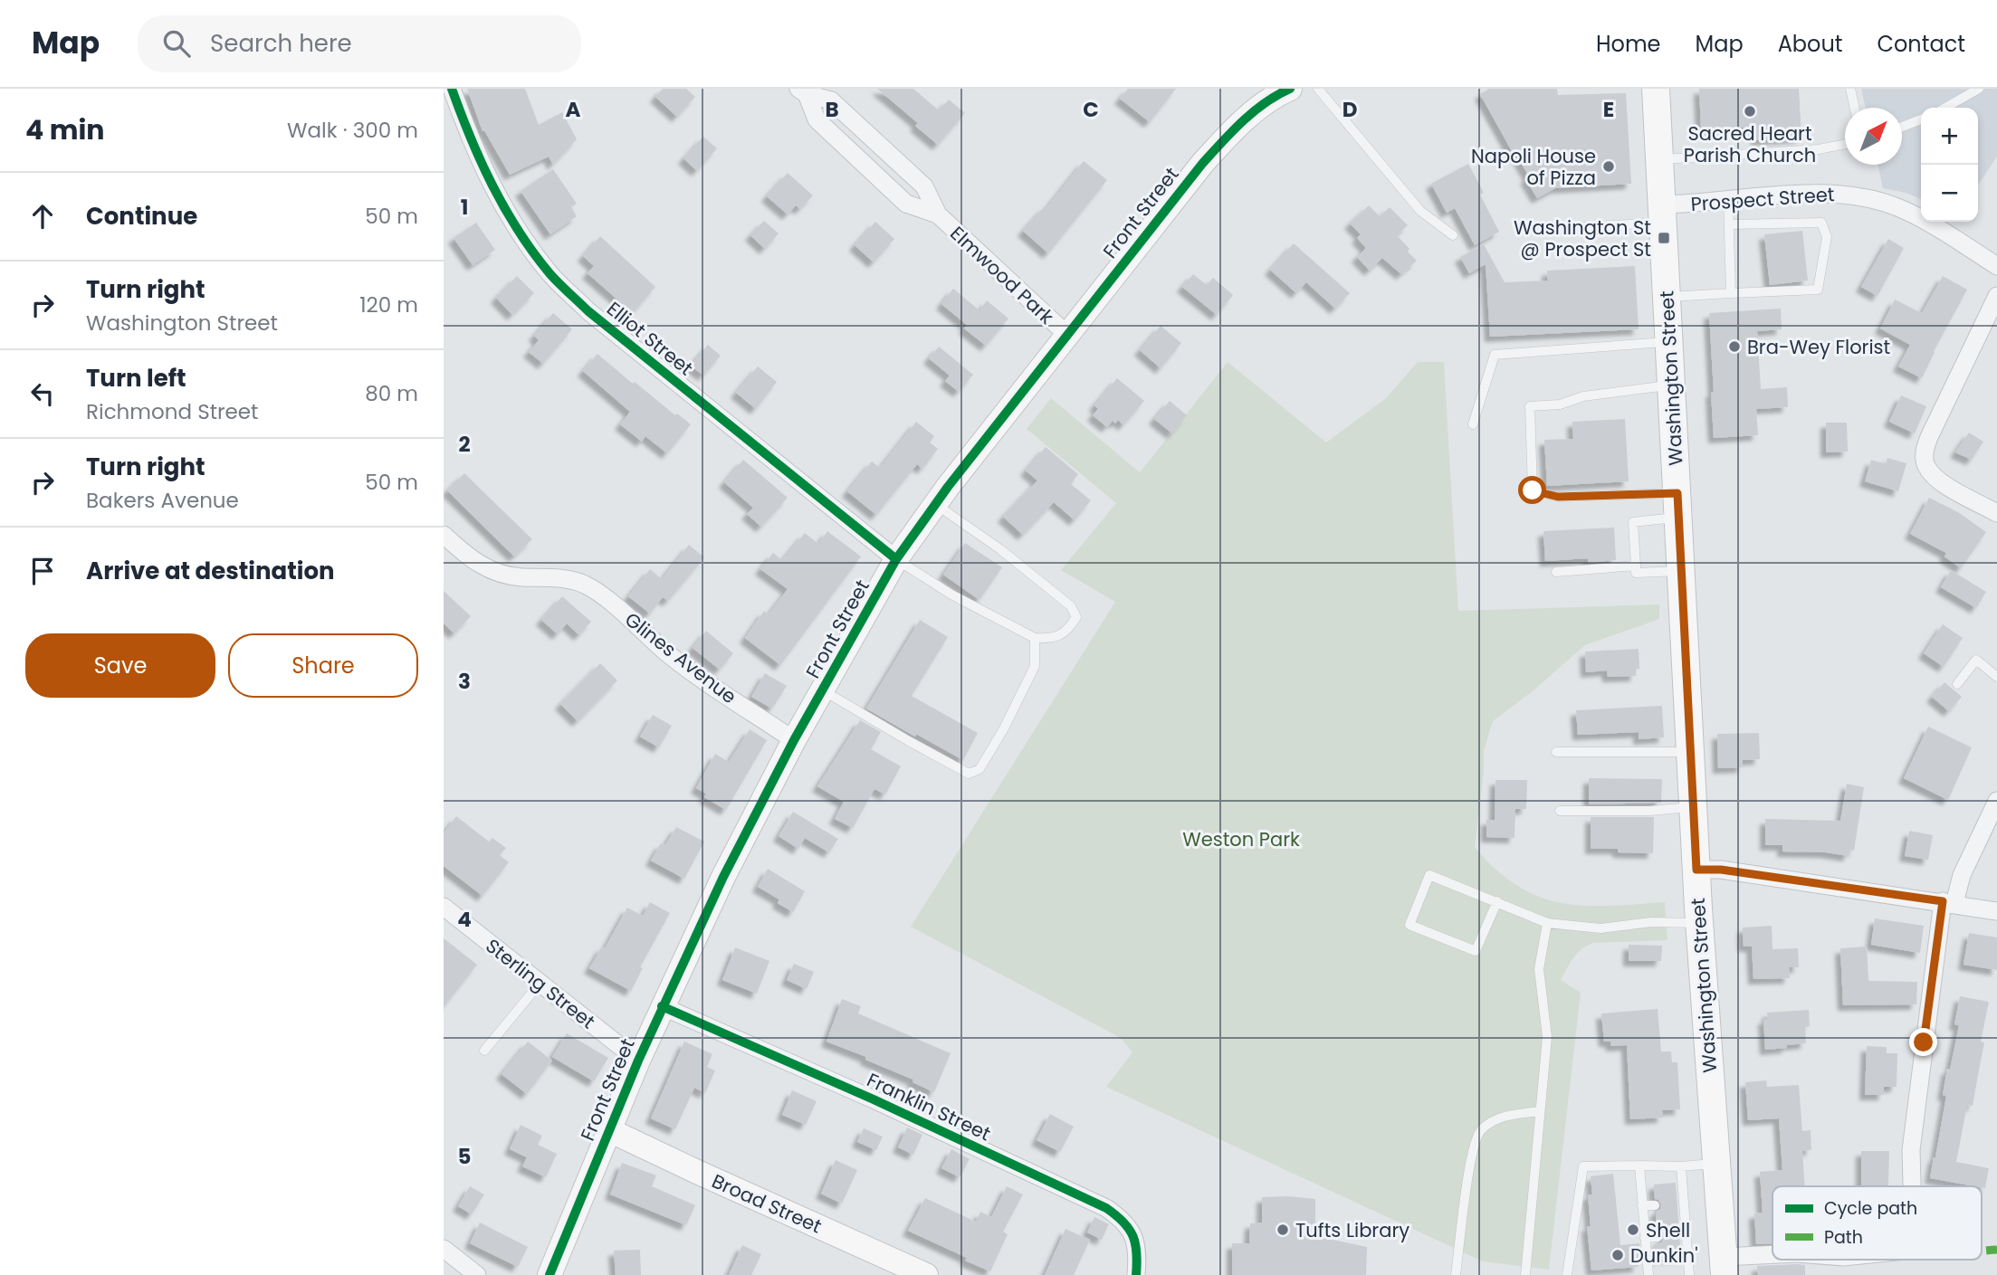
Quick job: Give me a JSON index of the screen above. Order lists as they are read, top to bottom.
{
  "streets": {
    "main road": ["Washington Street"],
    "street": [
      "Prospect Street",
      "Front Street",
      "Elmwood Park",
      "Elliot Street",
      "Glines Avenue",
      "Sterling Street",
      "Franklin Street",
      "Broad Street"
    ]
  },
  "crossings": [
    ["Prospect Street", "Washington Street"],
    ["Front Street", "Elmwood Park"],
    ["Front Street", "Elliot Street"],
    ["Front Street", "Glines Avenue"],
    ["Front Street", "Sterling Street"],
    ["Front Street", "Franklin Street"],
    ["Front Street", "Broad Street"]
  ],
  "parks": ["Weston Park"],
  "places": {
    "other": [
      "Sacred Heart Parish Church",
      "Napoli House of Pizza",
      "Bra-Wey Florist",
      "Tufts Library",
      "Shell",
      "Dunkin'"
    ],
    "transit": ["Washington St @ Prospect St"]
  },
  "legend": ["Cycle path", "Path"],
  "north": "top right",
  "page": {
    "header": "Map",
    "search": "Search here",
    "nav": [
      "Home",
      "Map",
      "About",
      "Contact"
    ],
    "heading": ["4 min", "Walk · 300 m"],
    "map_buttons": ["+", "−"],
    "list": [
      ["Continue", "50 m"],
      ["Turn right", "Washington Street", "120 m"],
      ["Turn left", "Richmond Street", "80 m"],
      ["Turn right", "Bakers Avenue", "50 m"],
      "Arrive at destination"
    ],
    "buttons": ["Save", "Share"]
  },
  "grid": {
    "columns": [
      "A",
      "B",
      "C",
      "D",
      "E"
    ],
    "rows": [
      "1",
      "2",
      "3",
      "4",
      "5"
    ]
  }
}
